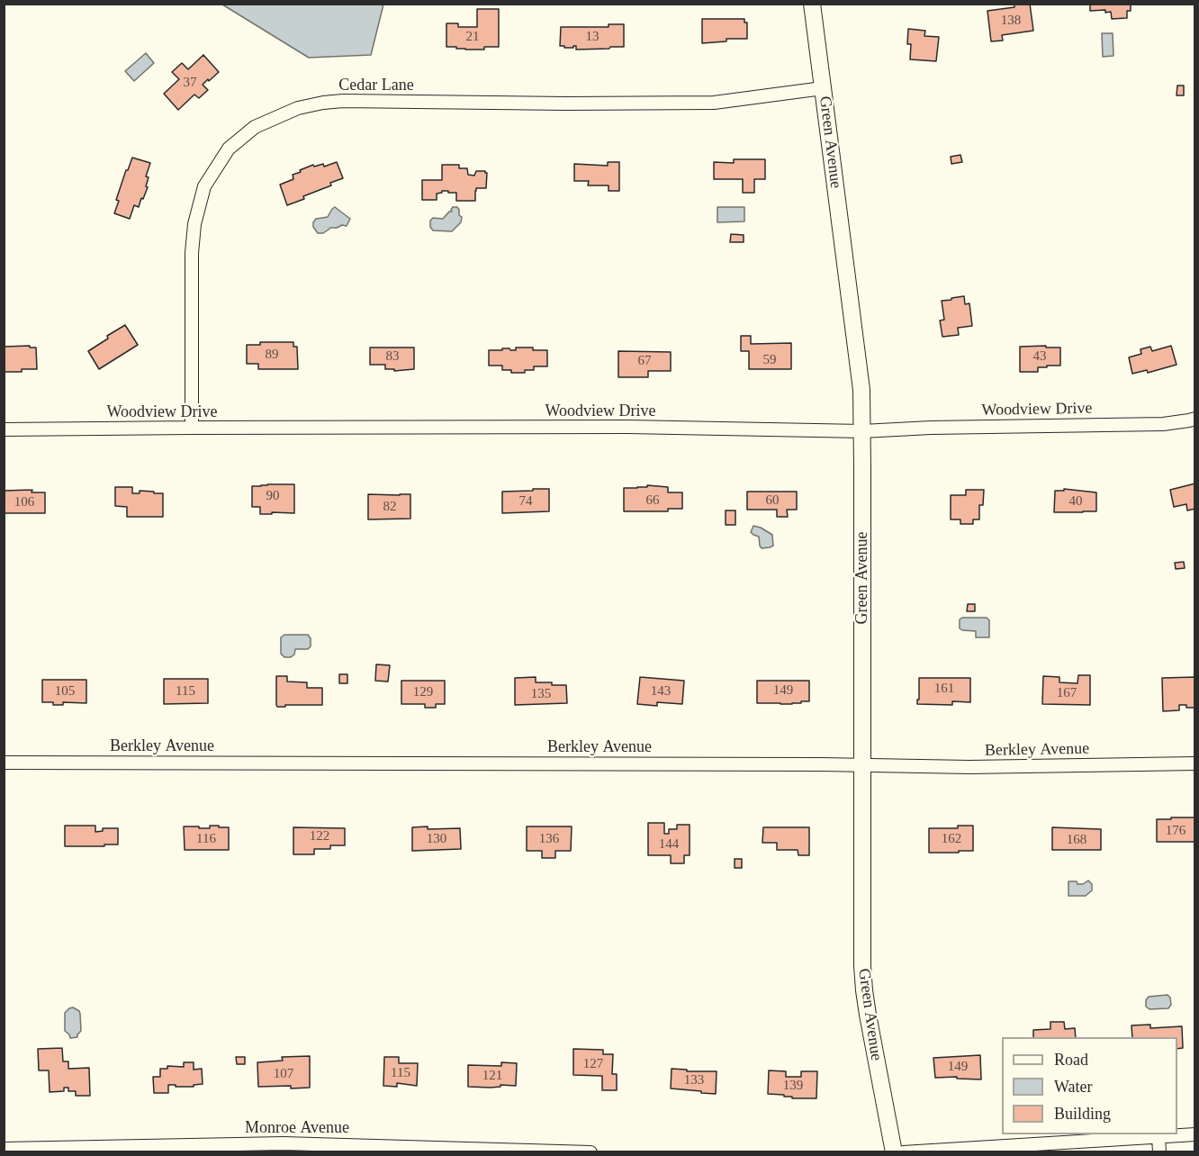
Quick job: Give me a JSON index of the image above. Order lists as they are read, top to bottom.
{
  "streets": {
    "street": [
      "Cedar Lane",
      "Green Avenue",
      "Woodview Drive",
      "Berkley Avenue",
      "Monroe Avenue"
    ]
  },
  "crossings": [
    ["Cedar Lane", "Green Avenue"],
    ["Cedar Lane", "Woodview Drive"],
    ["Green Avenue", "Woodview Drive"],
    ["Green Avenue", "Berkley Avenue"]
  ],
  "house_numbers": [
    "138",
    "21",
    "13",
    "37",
    "89",
    "83",
    "43",
    "59",
    "67",
    "90",
    "66",
    "60",
    "74",
    "40",
    "106",
    "82",
    "161",
    "149",
    "105",
    "115",
    "143",
    "129",
    "167",
    "135",
    "176",
    "122",
    "116",
    "130",
    "136",
    "162",
    "168",
    "144",
    "127",
    "149",
    "115",
    "107",
    "121",
    "133",
    "139"
  ],
  "legend": ["Road", "Water", "Building"]
}
